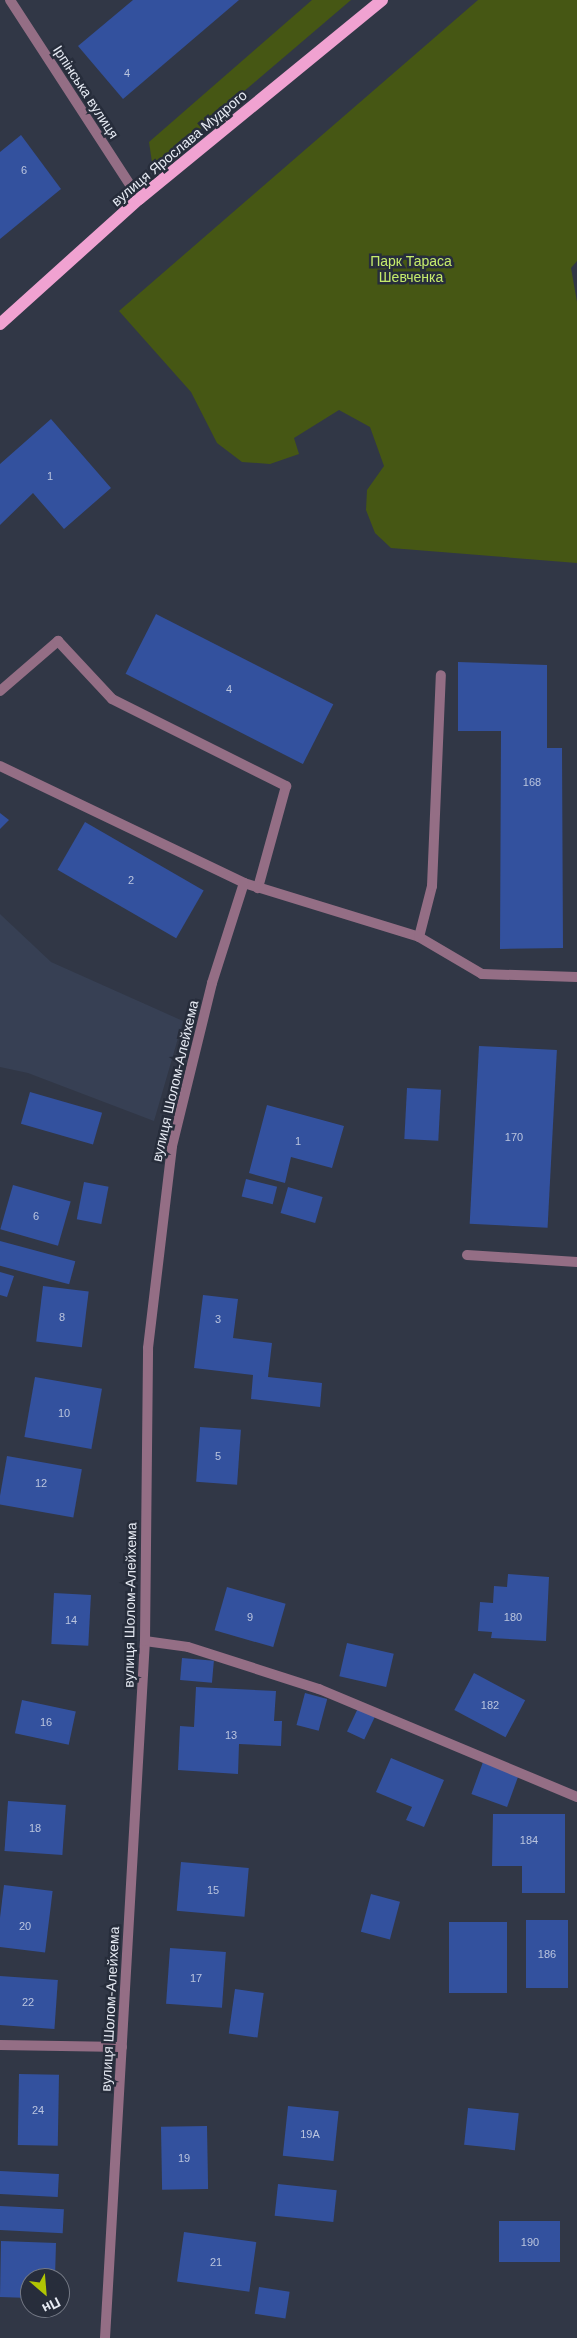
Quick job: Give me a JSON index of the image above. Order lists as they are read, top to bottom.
{
  "streets": {
    "main road": ["вулиця Ярослава Мудрого"],
    "street": ["Ірпінська вулиця", "вулиця Шолом-Алейхема"]
  },
  "crossings": [
    ["Ірпінська вулиця", "вулиця Ярослава Мудрого"]
  ],
  "parks": ["Парк Тараса Шевченка"],
  "house_numbers": [
    "4",
    "6",
    "1",
    "4",
    "168",
    "2",
    "170",
    "1",
    "6",
    "8",
    "3",
    "10",
    "5",
    "12",
    "9",
    "180",
    "14",
    "182",
    "16",
    "13",
    "18",
    "184",
    "15",
    "20",
    "186",
    "17",
    "22",
    "24",
    "19А",
    "19",
    "190",
    "21"
  ],
  "north": "bottom right"
}
